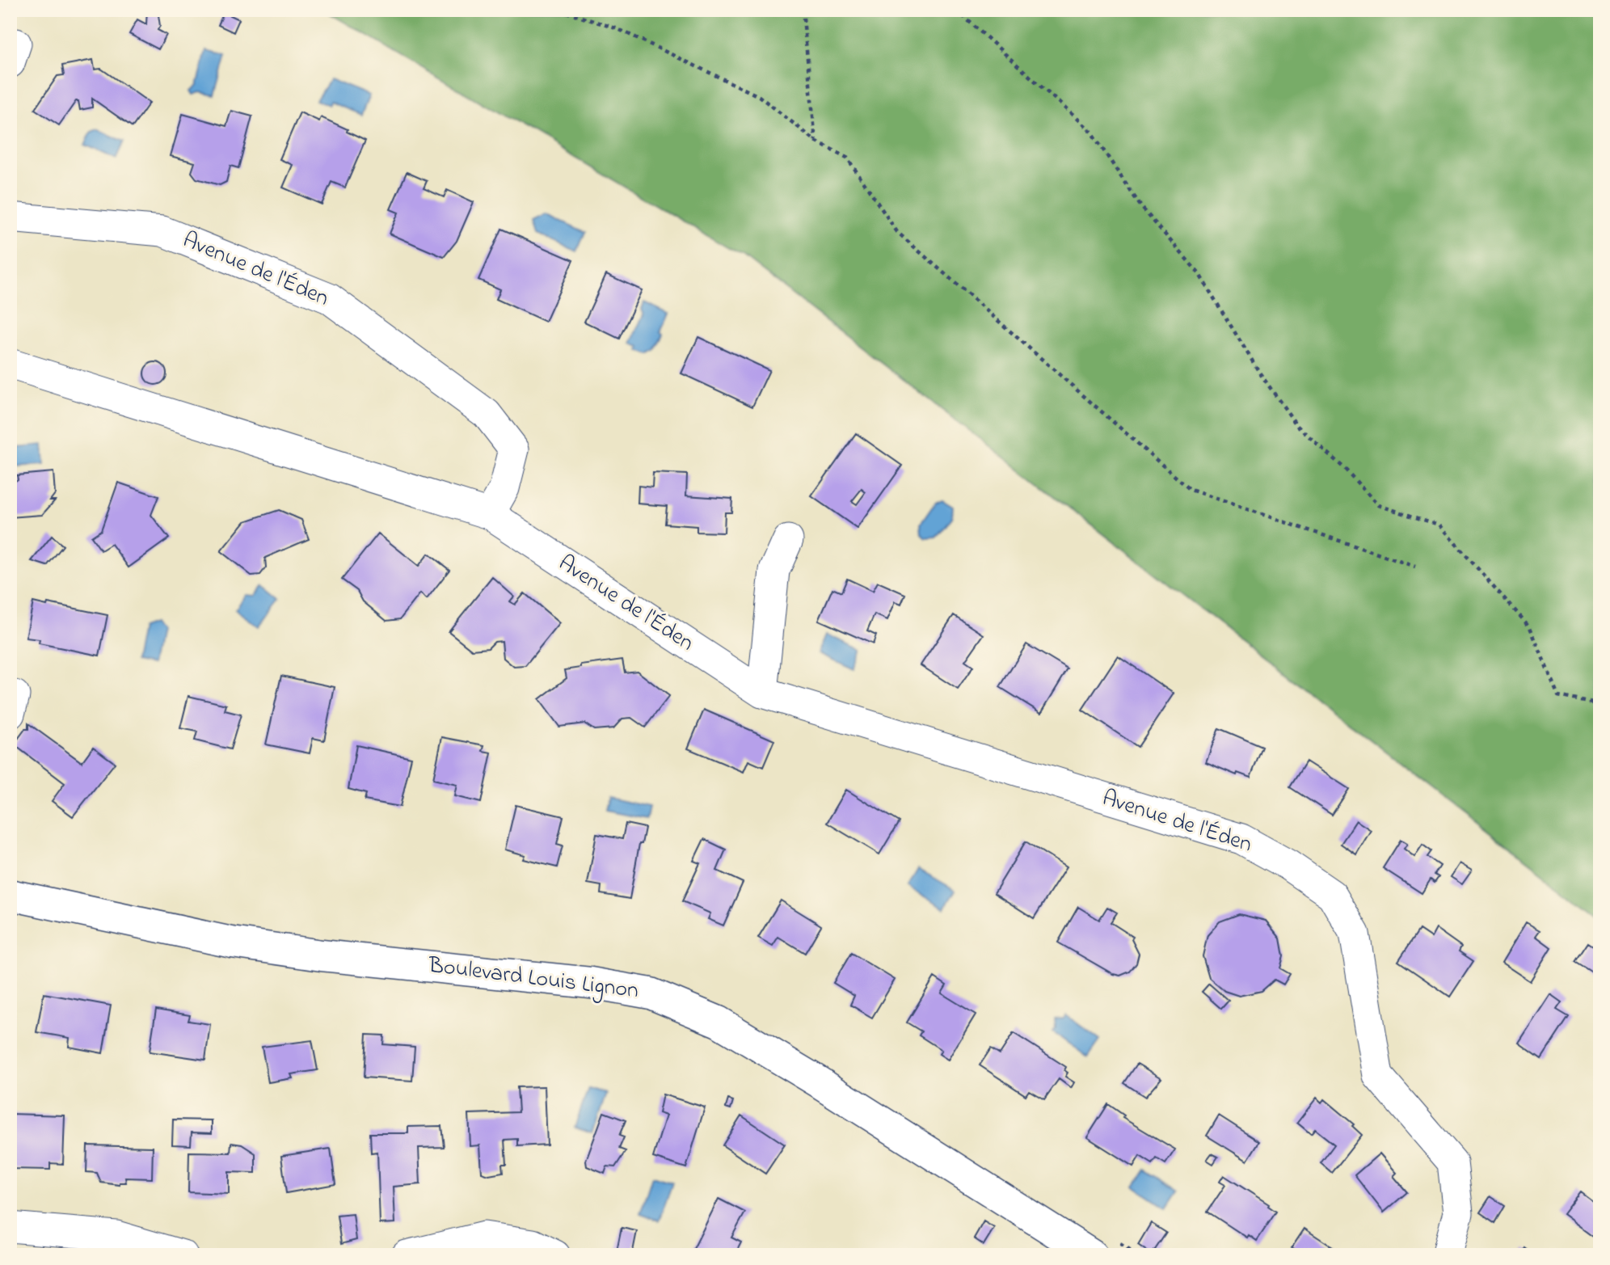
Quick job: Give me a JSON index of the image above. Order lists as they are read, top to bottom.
{
  "streets": {
    "main road": ["Boulevard Louis Lignon"],
    "street": ["Avenue de l'Éden"]
  }
}
